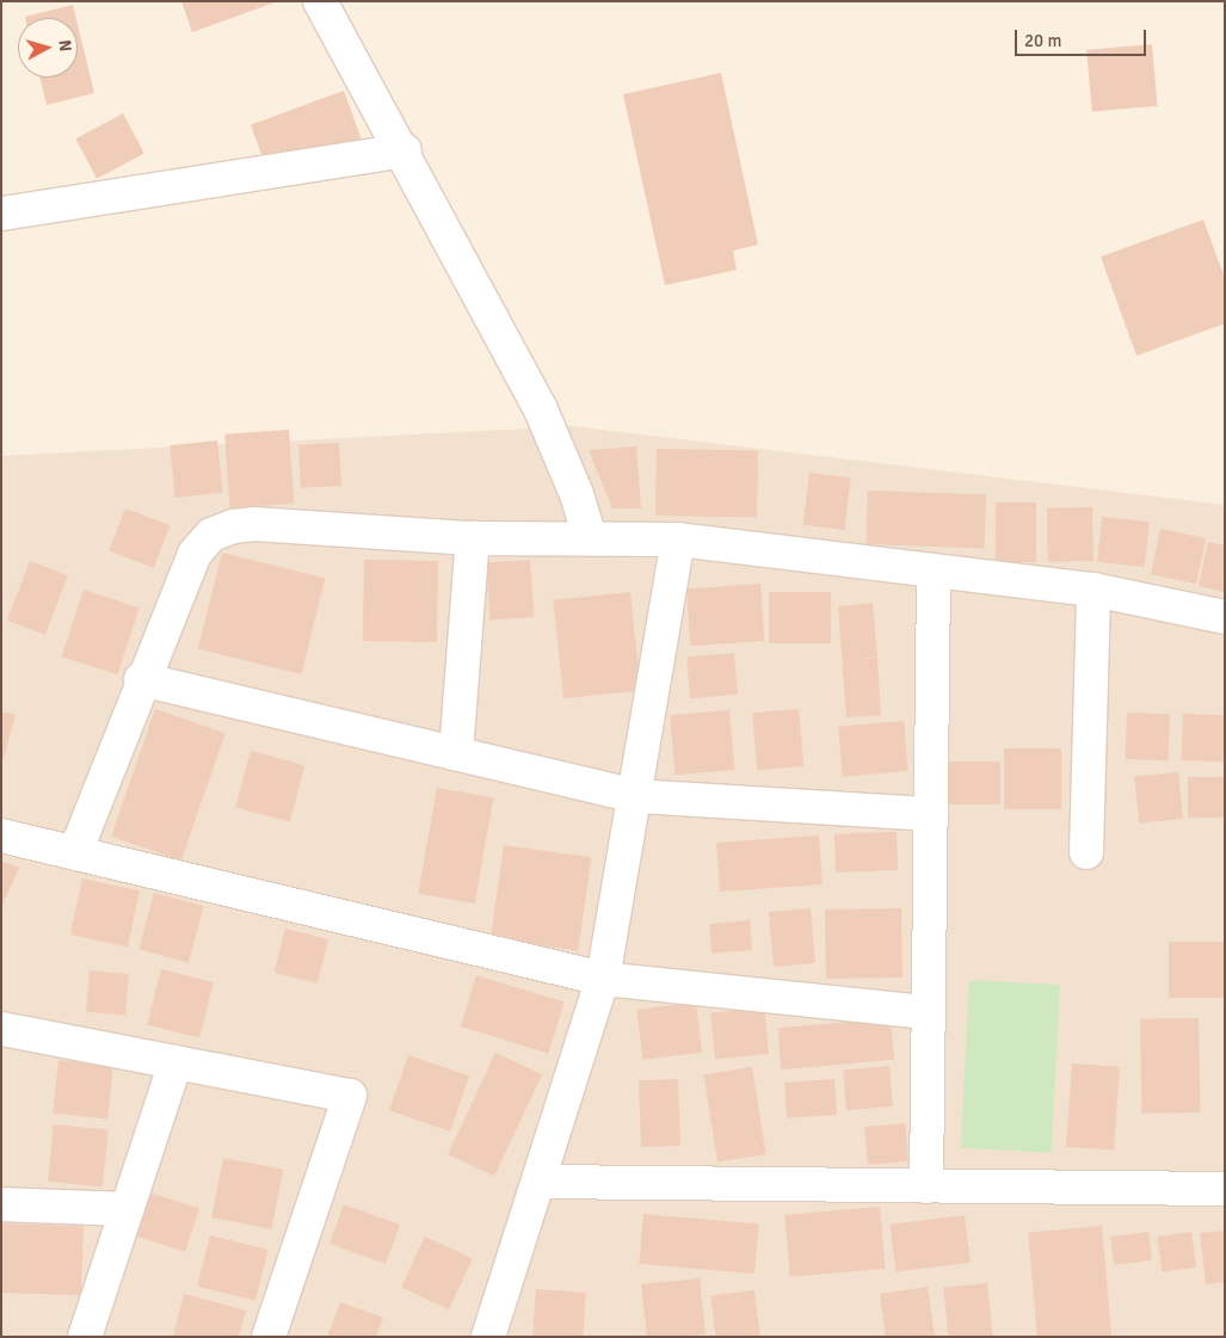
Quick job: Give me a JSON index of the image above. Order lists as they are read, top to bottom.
{
  "scale_bar": "20 m",
  "north": "right"
}
